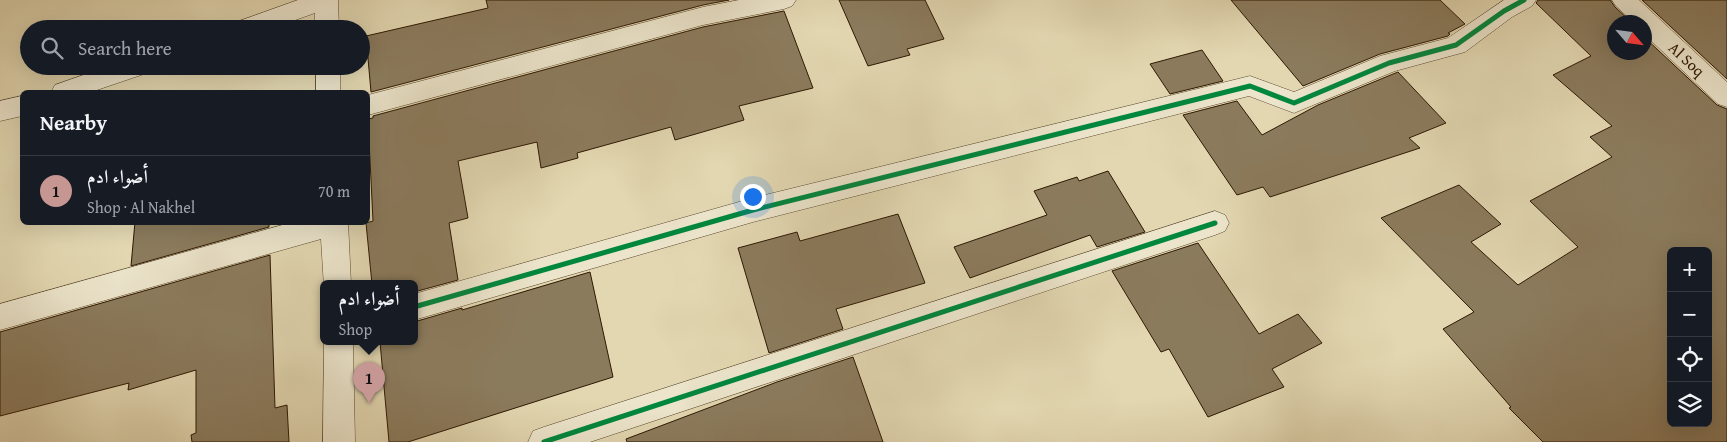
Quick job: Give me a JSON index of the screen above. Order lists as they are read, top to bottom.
{
  "streets": {
    "street": ["Al Soq"]
  },
  "north": "bottom right",
  "page": {
    "search": "Search here",
    "heading": "Nearby",
    "list": [
      {
        "mark": "1",
        "name": "أضواء ادم",
        "note": "Shop · Al Nakhel",
        "value": "70 m"
      }
    ],
    "map_buttons": ["+", "−"],
    "popup": ["أضواء ادم", "Shop"],
    "pins": "1"
  }
}
